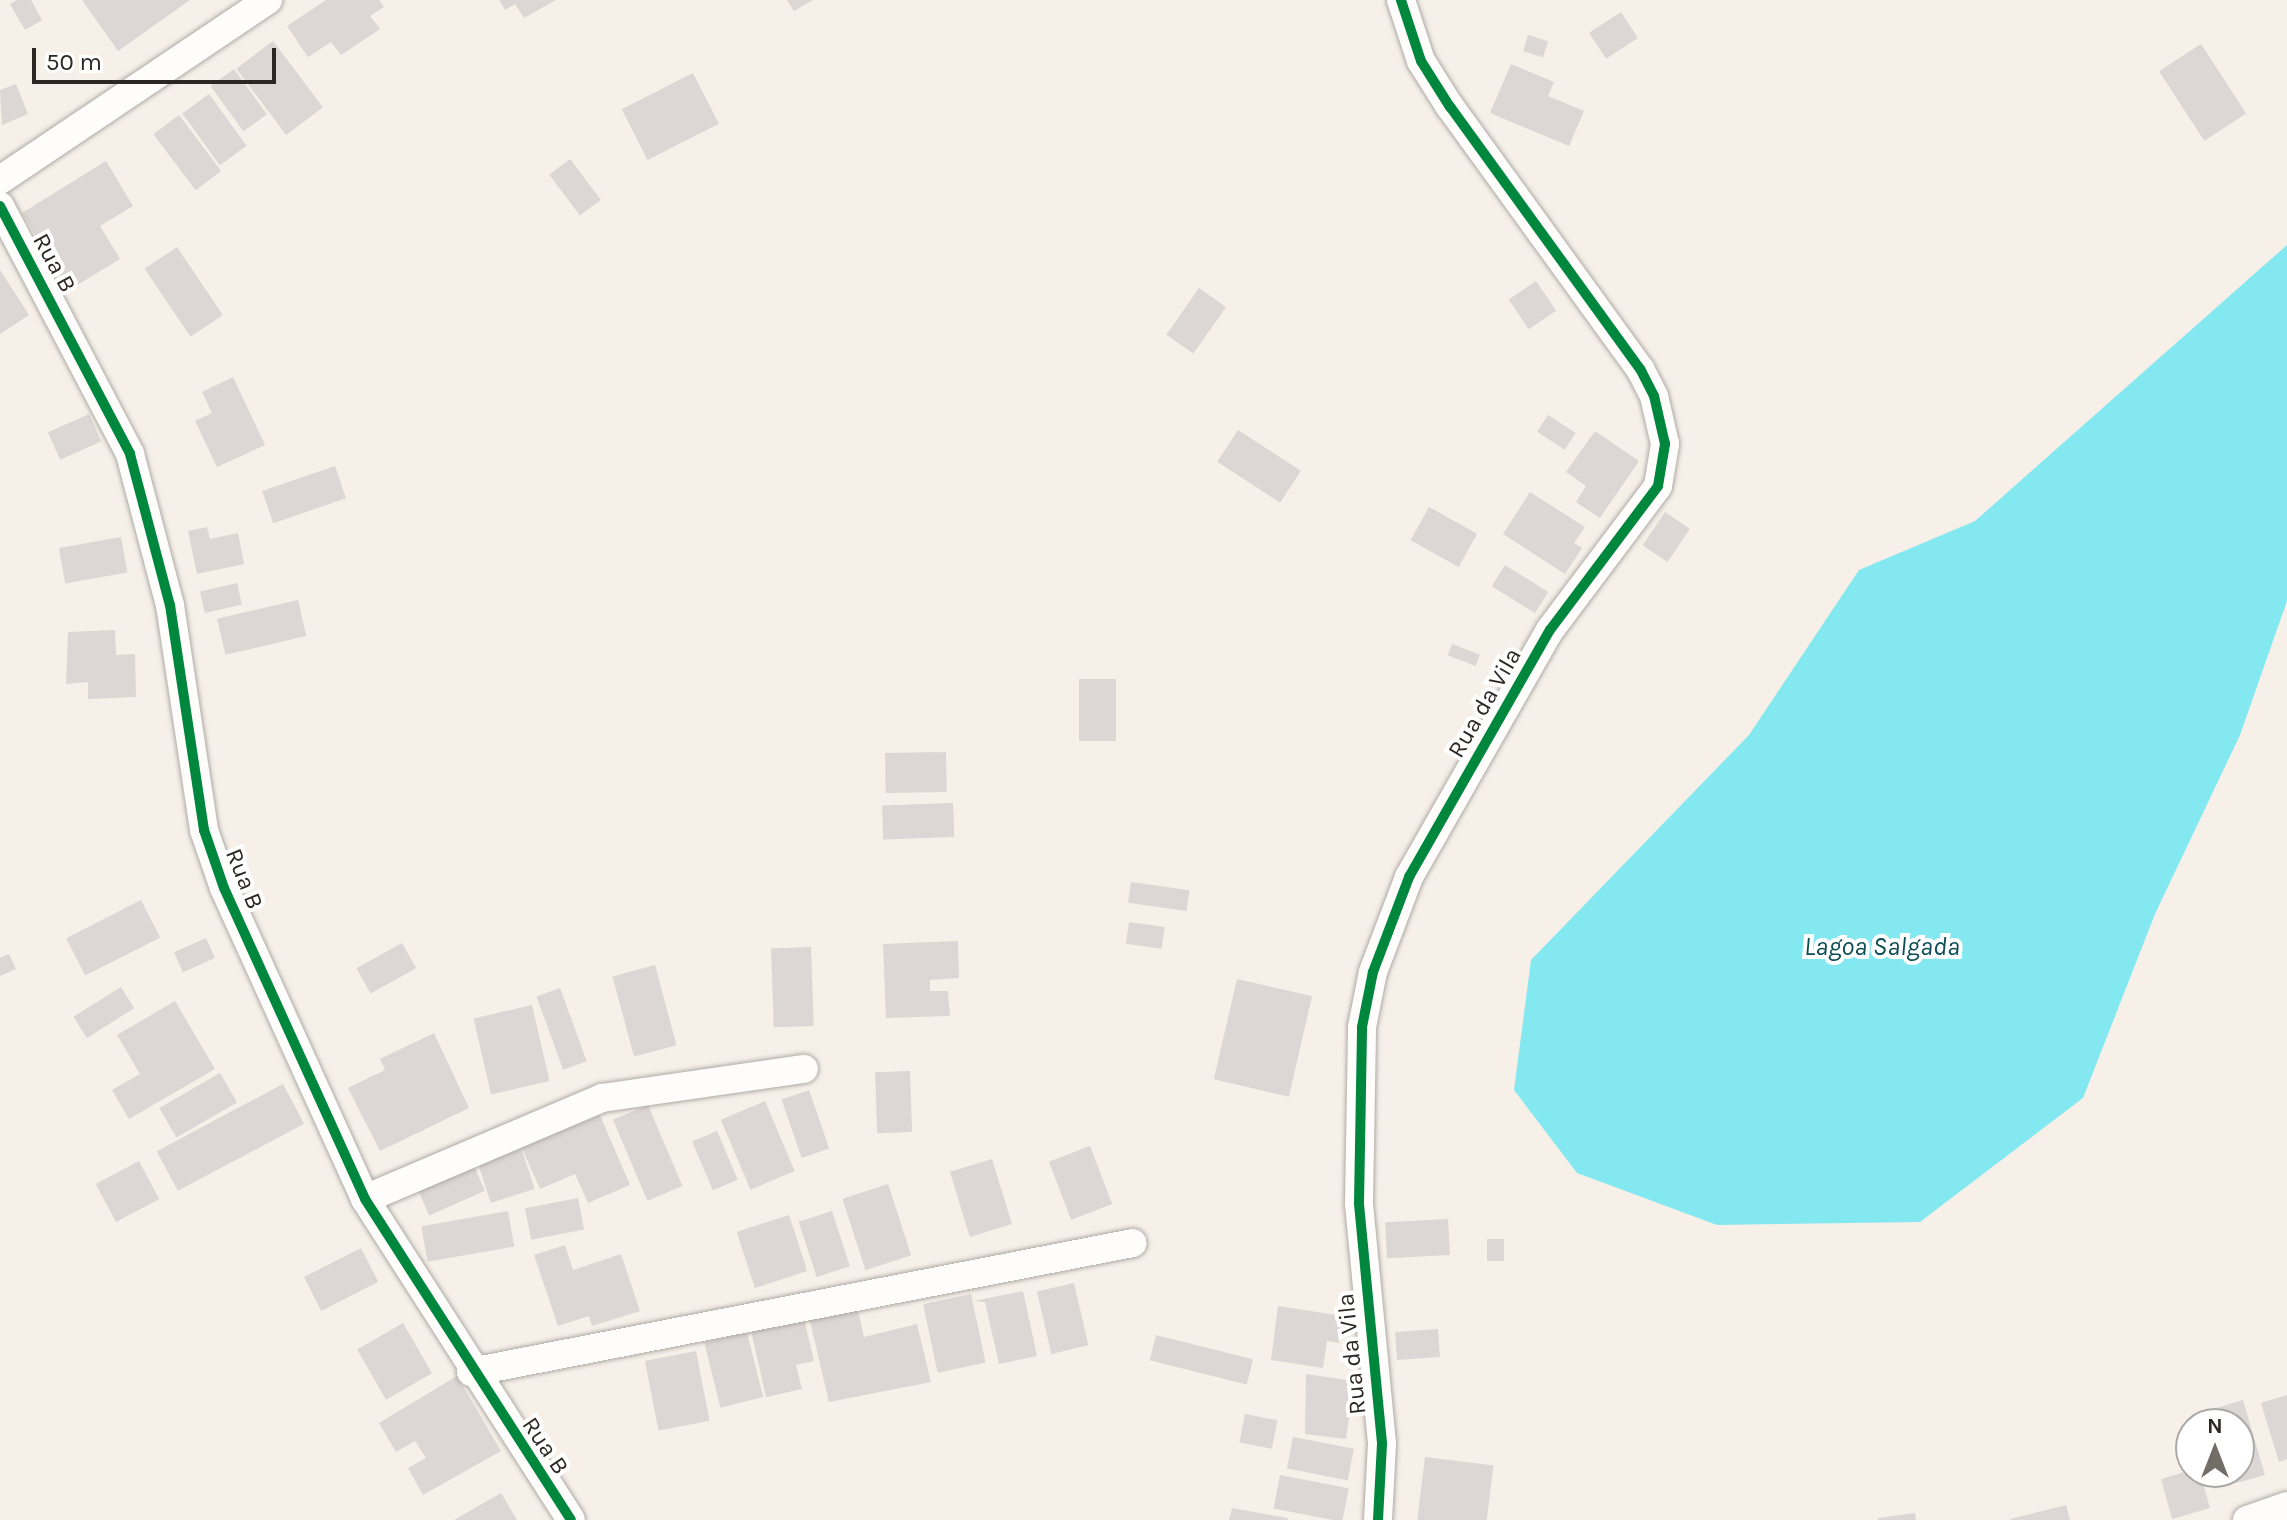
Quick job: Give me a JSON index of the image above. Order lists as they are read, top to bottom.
{
  "streets": {
    "street": ["Rua B", "Rua da Vila"]
  },
  "water": ["Lagoa Salgada"],
  "scale_bar": "50 m",
  "north": "top"
}
